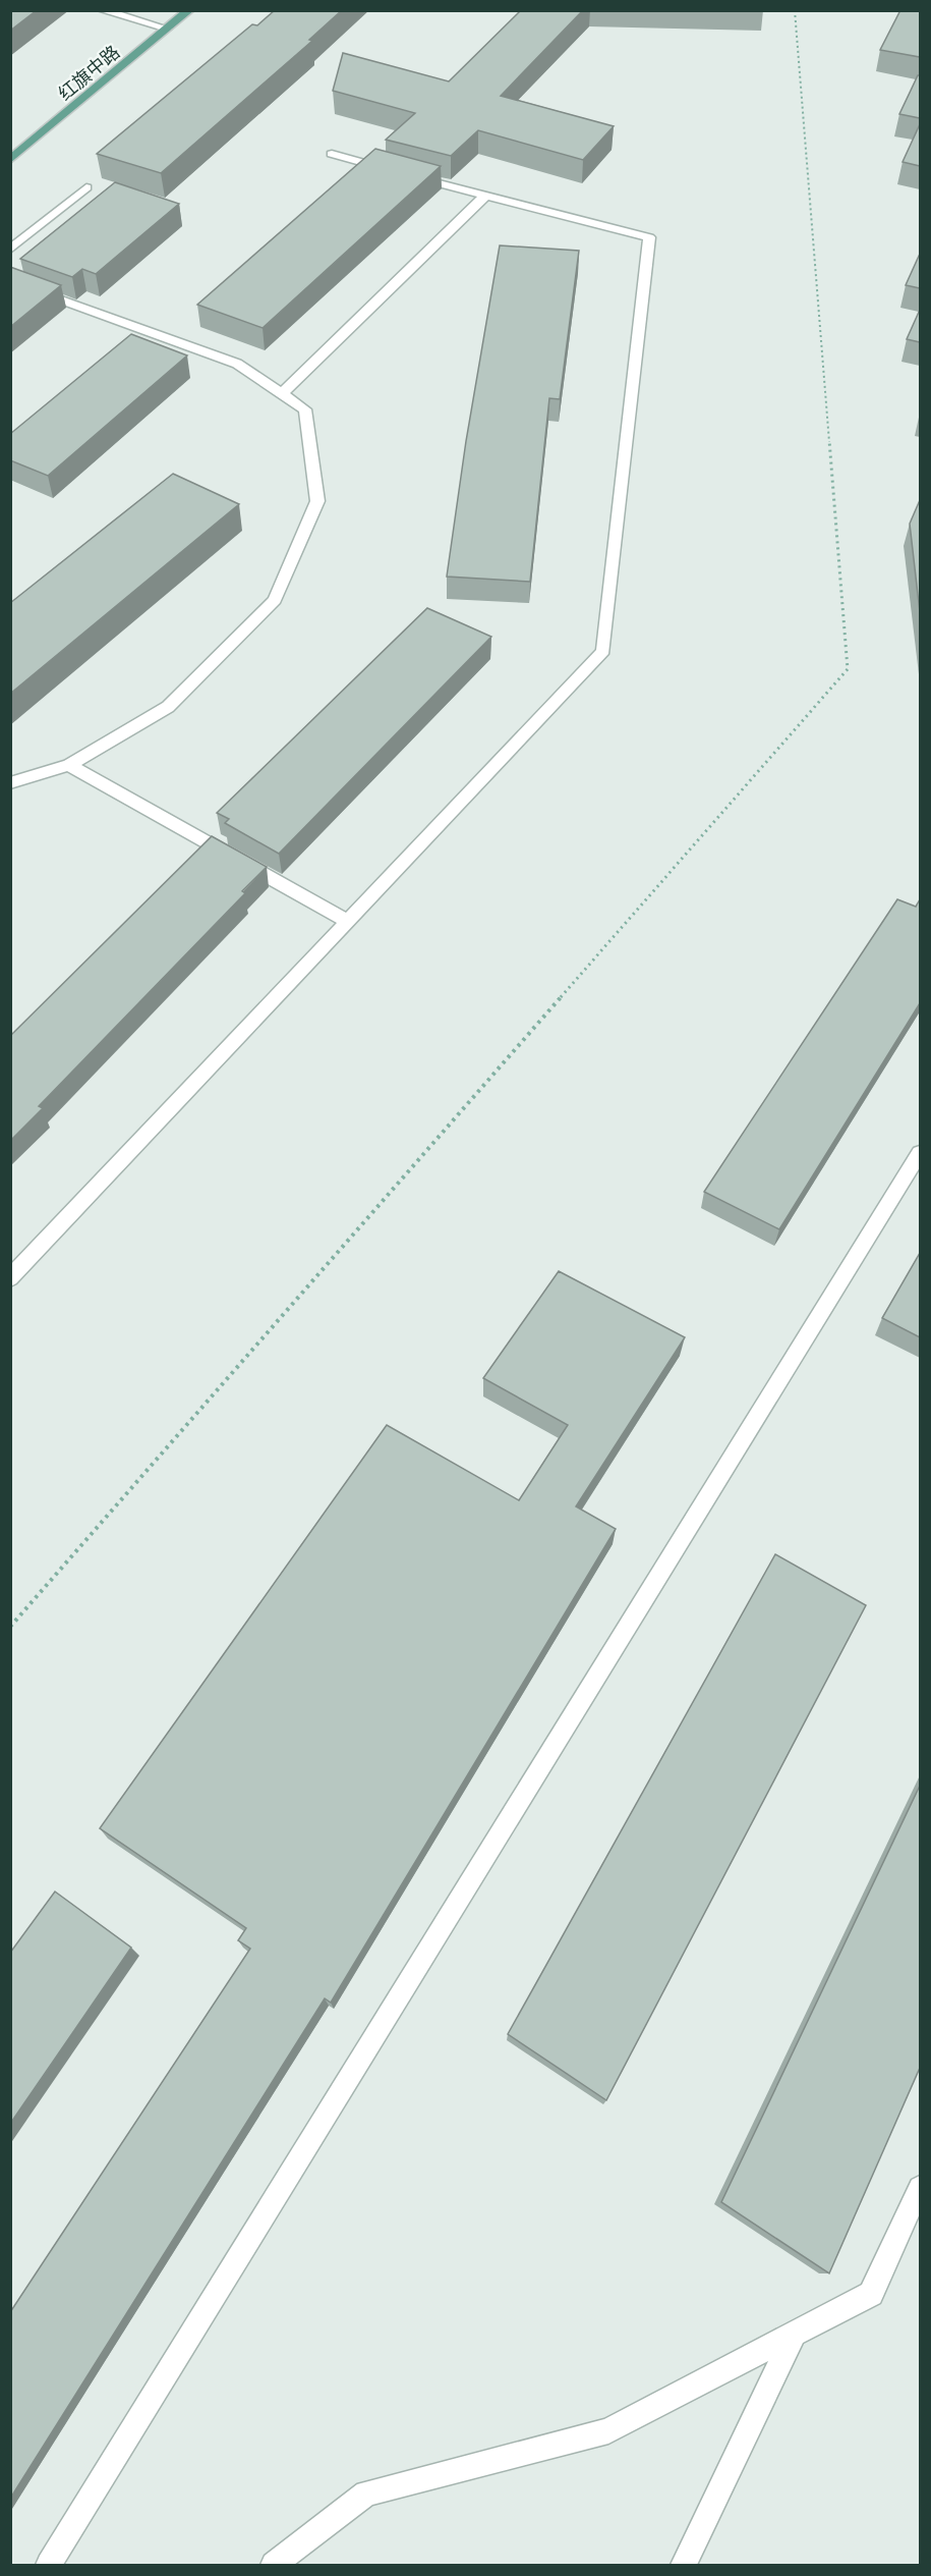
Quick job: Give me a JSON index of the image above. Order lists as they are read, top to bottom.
{
  "streets": {
    "main road": ["红旗中路"]
  }
}
